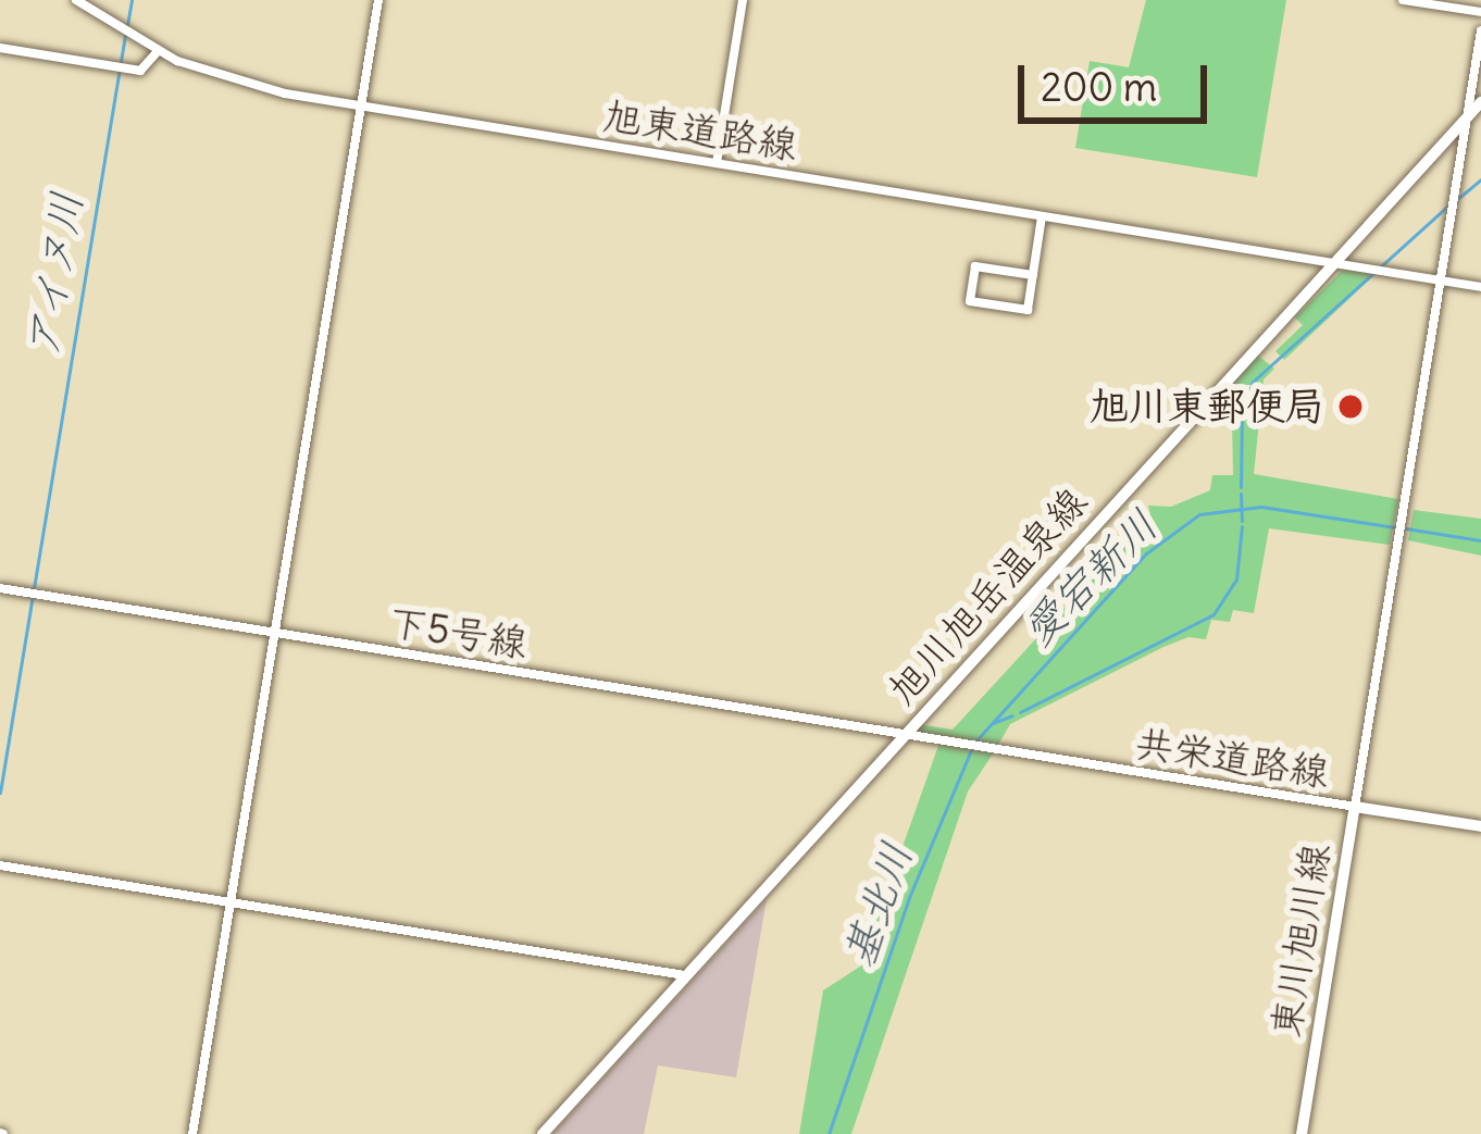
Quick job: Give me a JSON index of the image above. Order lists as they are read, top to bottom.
{
  "streets": {
    "main road": ["旭川旭岳温泉線", "東川旭川線"],
    "street": ["旭東道路線", "下5号線", "共栄道路線"]
  },
  "crossings": [
    ["旭東道路線", "旭川旭岳温泉線"],
    ["旭東道路線", "共栄道路線"],
    ["旭川旭岳温泉線", "下5号線"],
    ["旭川旭岳温泉線", "共栄道路線"],
    ["下5号線", "共栄道路線"],
    ["共栄道路線", "東川旭川線"]
  ],
  "water": ["アイヌ川", "愛宕新川", "基北川"],
  "places": ["旭川東郵便局"],
  "scale_bar": "200 m"
}
